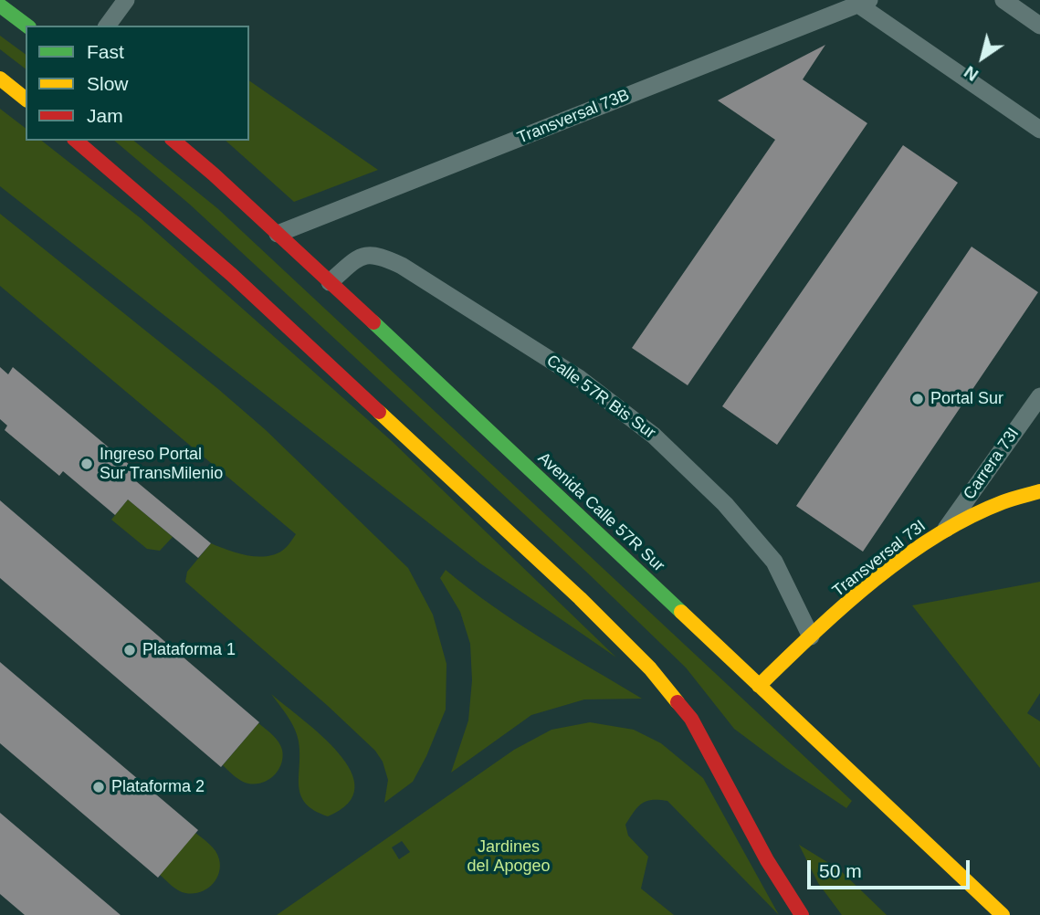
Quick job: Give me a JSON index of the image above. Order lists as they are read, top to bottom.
{
  "streets": {
    "main road": ["Avenida Calle 57R Sur", "Transversal 73I"],
    "street": ["Transversal 73B", "Calle 57R Bis Sur", "Carrera 73I"]
  },
  "crossings": [
    ["Transversal 73B", "Avenida Calle 57R Sur"],
    ["Calle 57R Bis Sur", "Avenida Calle 57R Sur"],
    ["Calle 57R Bis Sur", "Transversal 73I"],
    ["Carrera 73I", "Transversal 73I"],
    ["Avenida Calle 57R Sur", "Transversal 73I"]
  ],
  "parks": ["Jardines del Apogeo"],
  "places": [
    "Portal Sur",
    "Ingreso Portal Sur TransMilenio",
    "Plataforma 1",
    "Plataforma 2"
  ],
  "legend": ["Fast", "Slow", "Jam"],
  "scale_bar": "50 m",
  "north": "bottom left"
}
